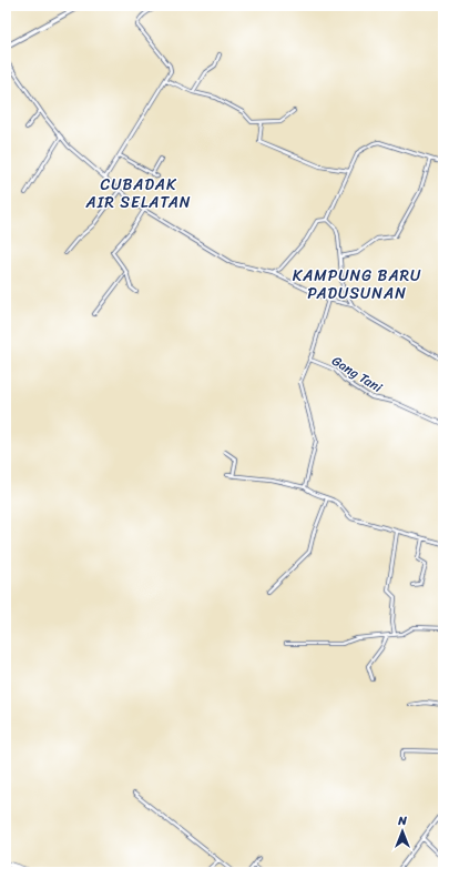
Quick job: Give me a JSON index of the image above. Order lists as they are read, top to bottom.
{
  "streets": {
    "street": ["Gang Tani"]
  },
  "districts": ["CUBADAK AIR SELATAN", "KAMPUNG BARU PADUSUNAN"],
  "north": "top"
}
